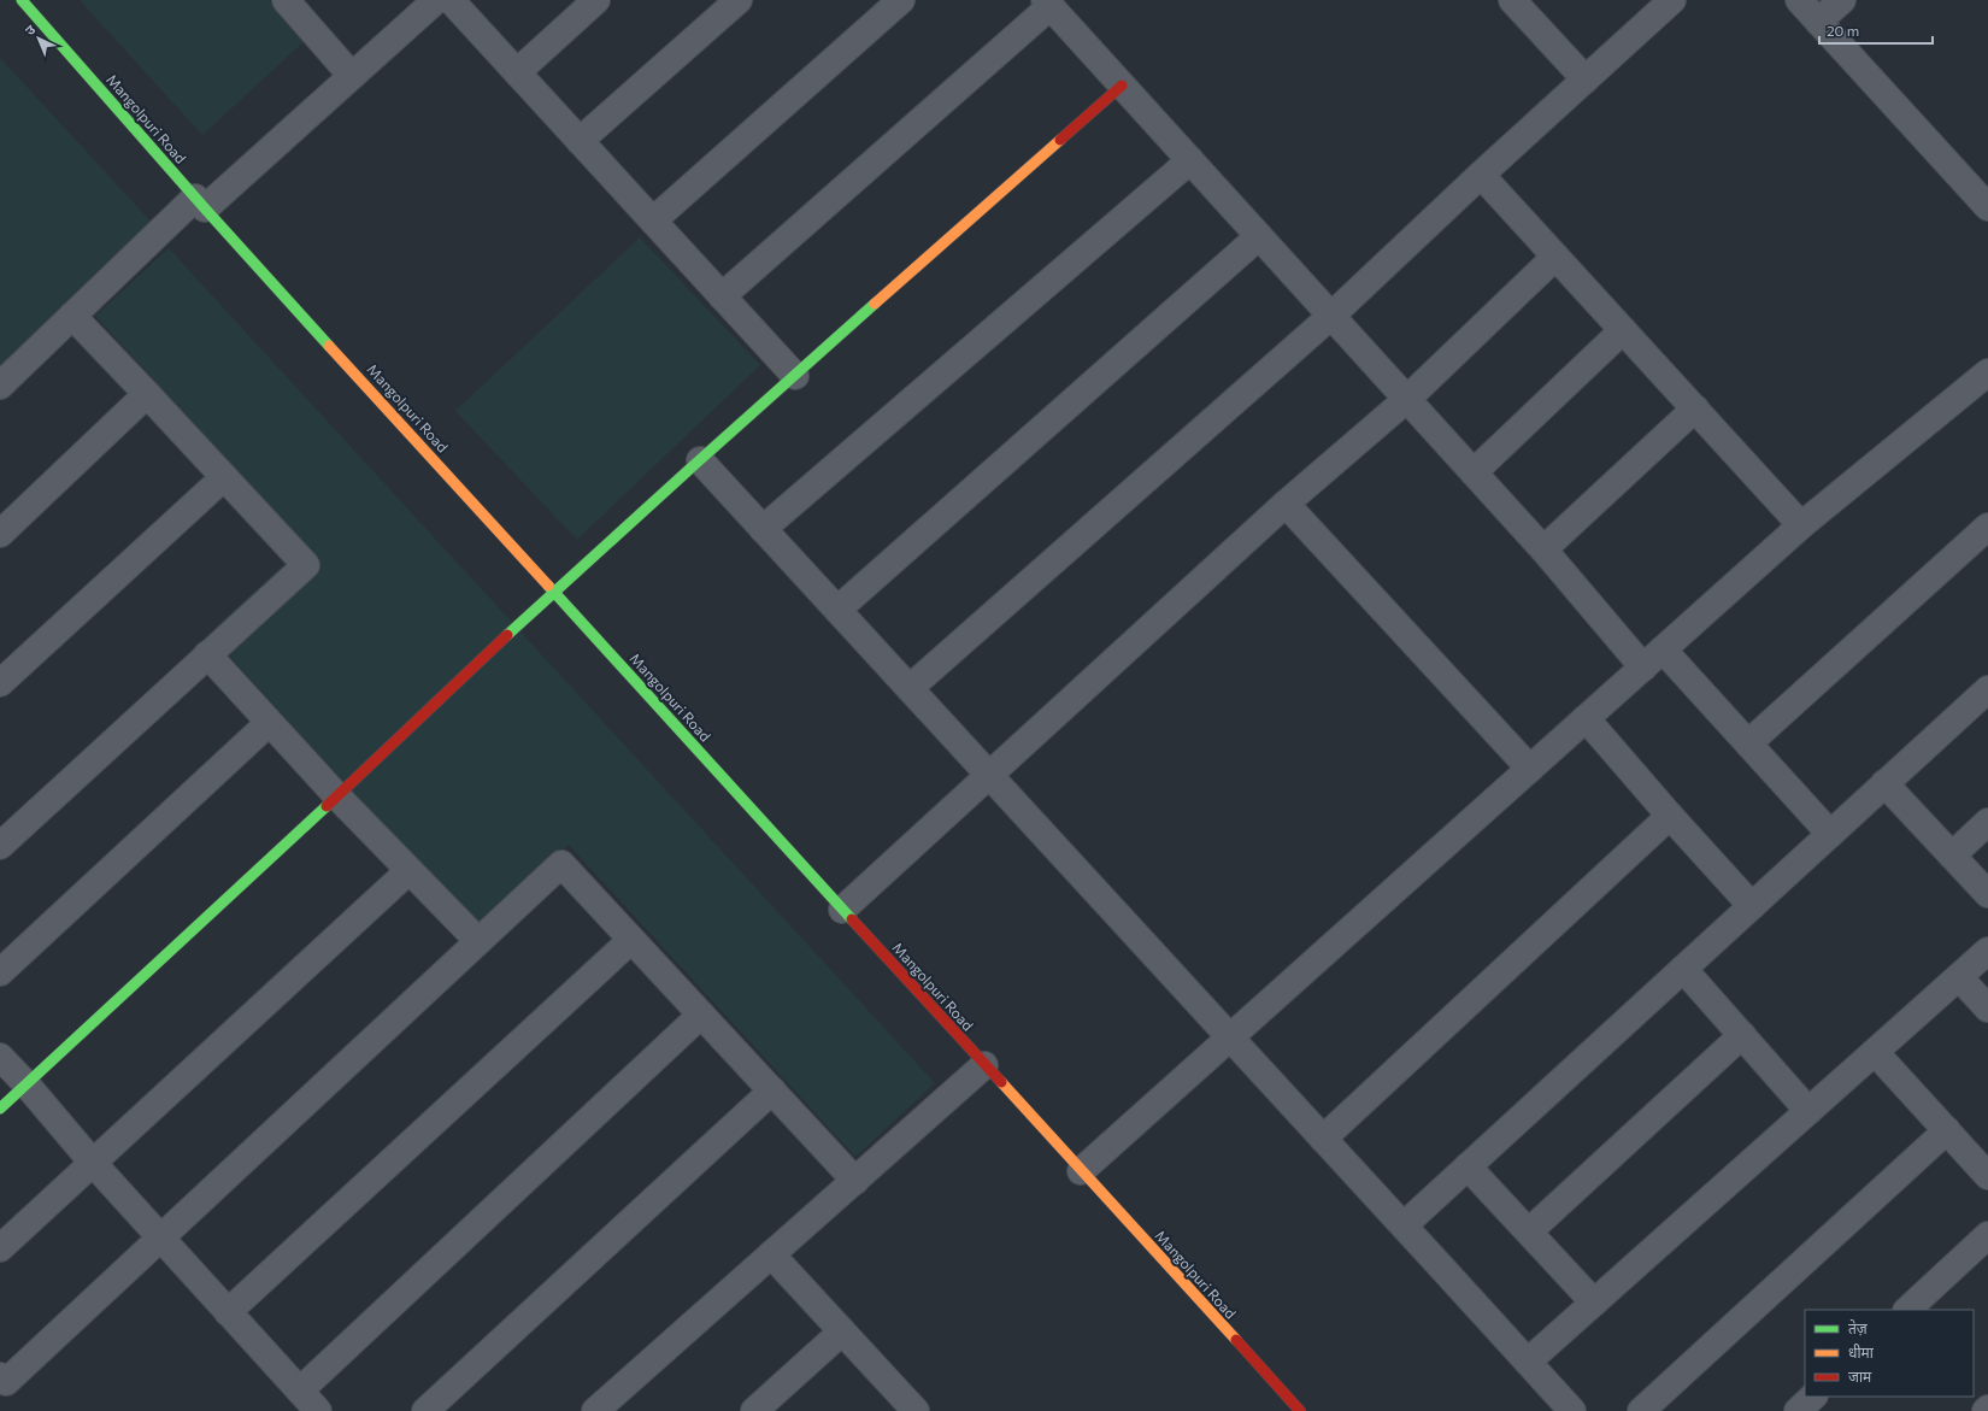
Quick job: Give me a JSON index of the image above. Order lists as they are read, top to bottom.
{
  "streets": {
    "street": ["Mangolpuri Road"]
  },
  "legend": ["तेज़", "धीमा", "जाम"],
  "scale_bar": "20 m",
  "north": "top left"
}
